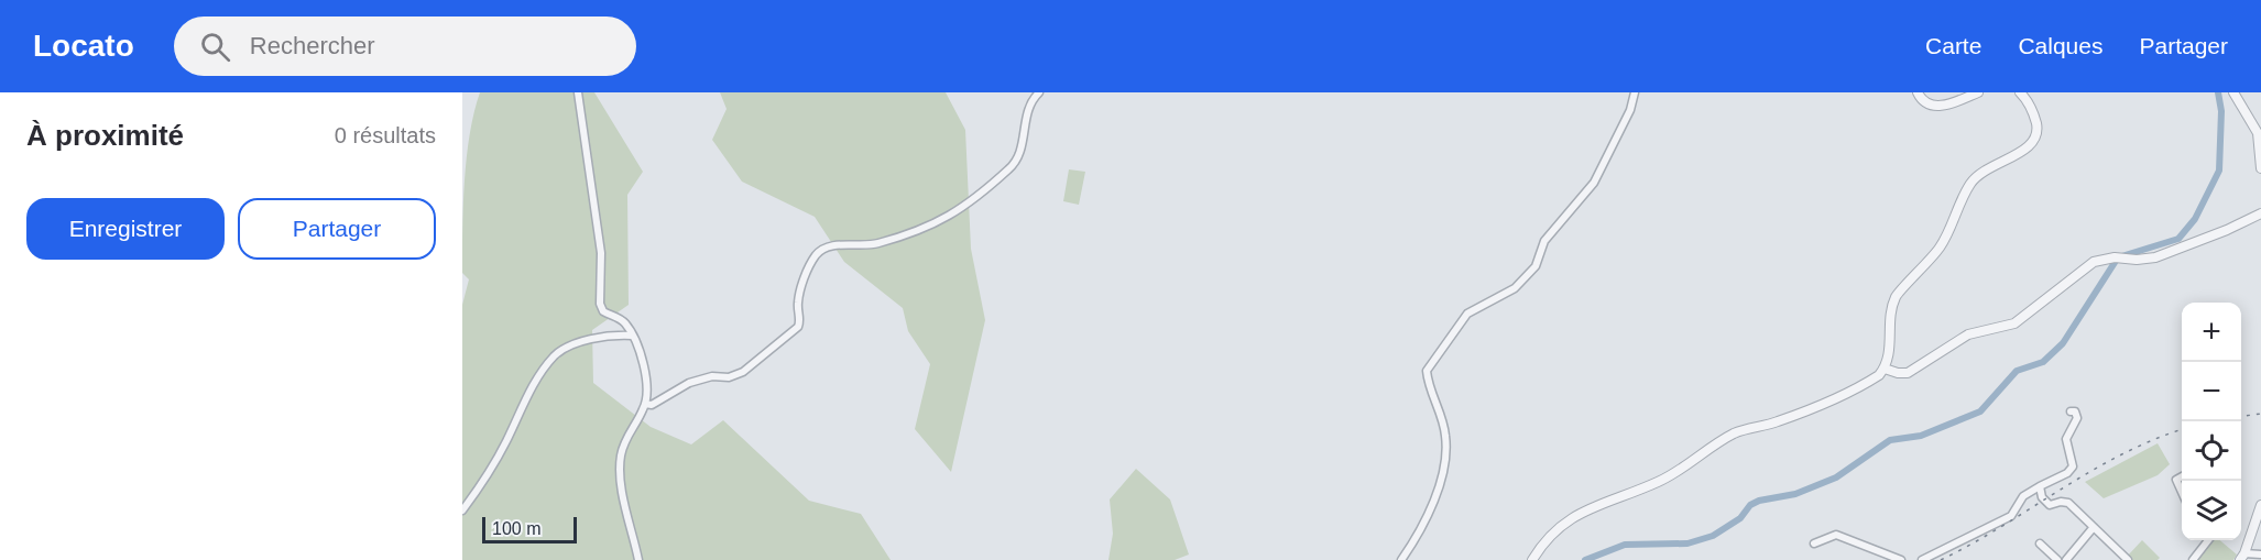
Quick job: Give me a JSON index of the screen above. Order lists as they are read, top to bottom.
{
  "scale_bar": "100 m",
  "page": {
    "header": "Locato",
    "search": "Rechercher",
    "nav": ["Carte", "Calques", "Partager"],
    "heading": ["À proximité", "0 résultats"],
    "buttons": ["Enregistrer", "Partager"],
    "map_buttons": ["+", "−"],
    "scale": "100 m"
  }
}
